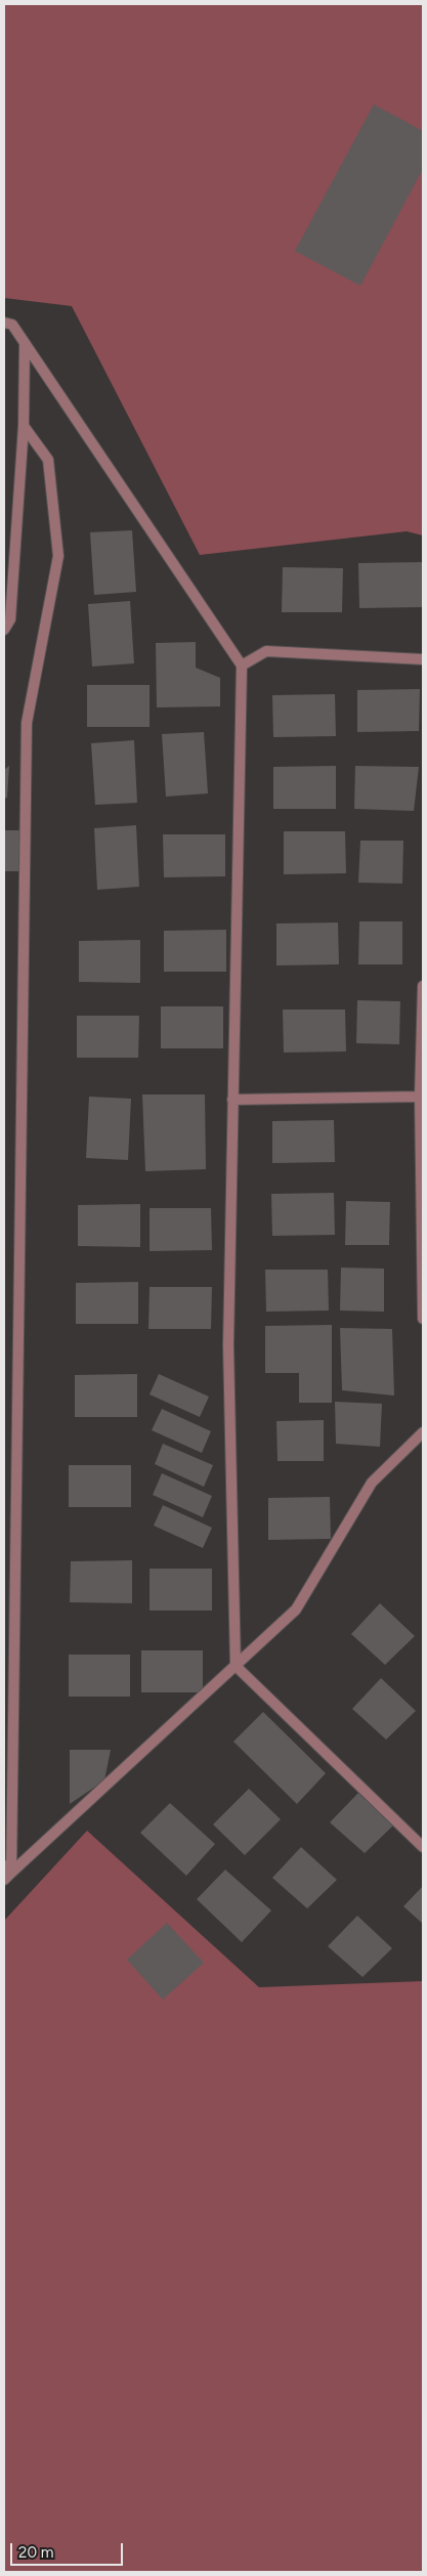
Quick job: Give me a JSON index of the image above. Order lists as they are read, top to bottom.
{
  "scale_bar": "20 m"
}
